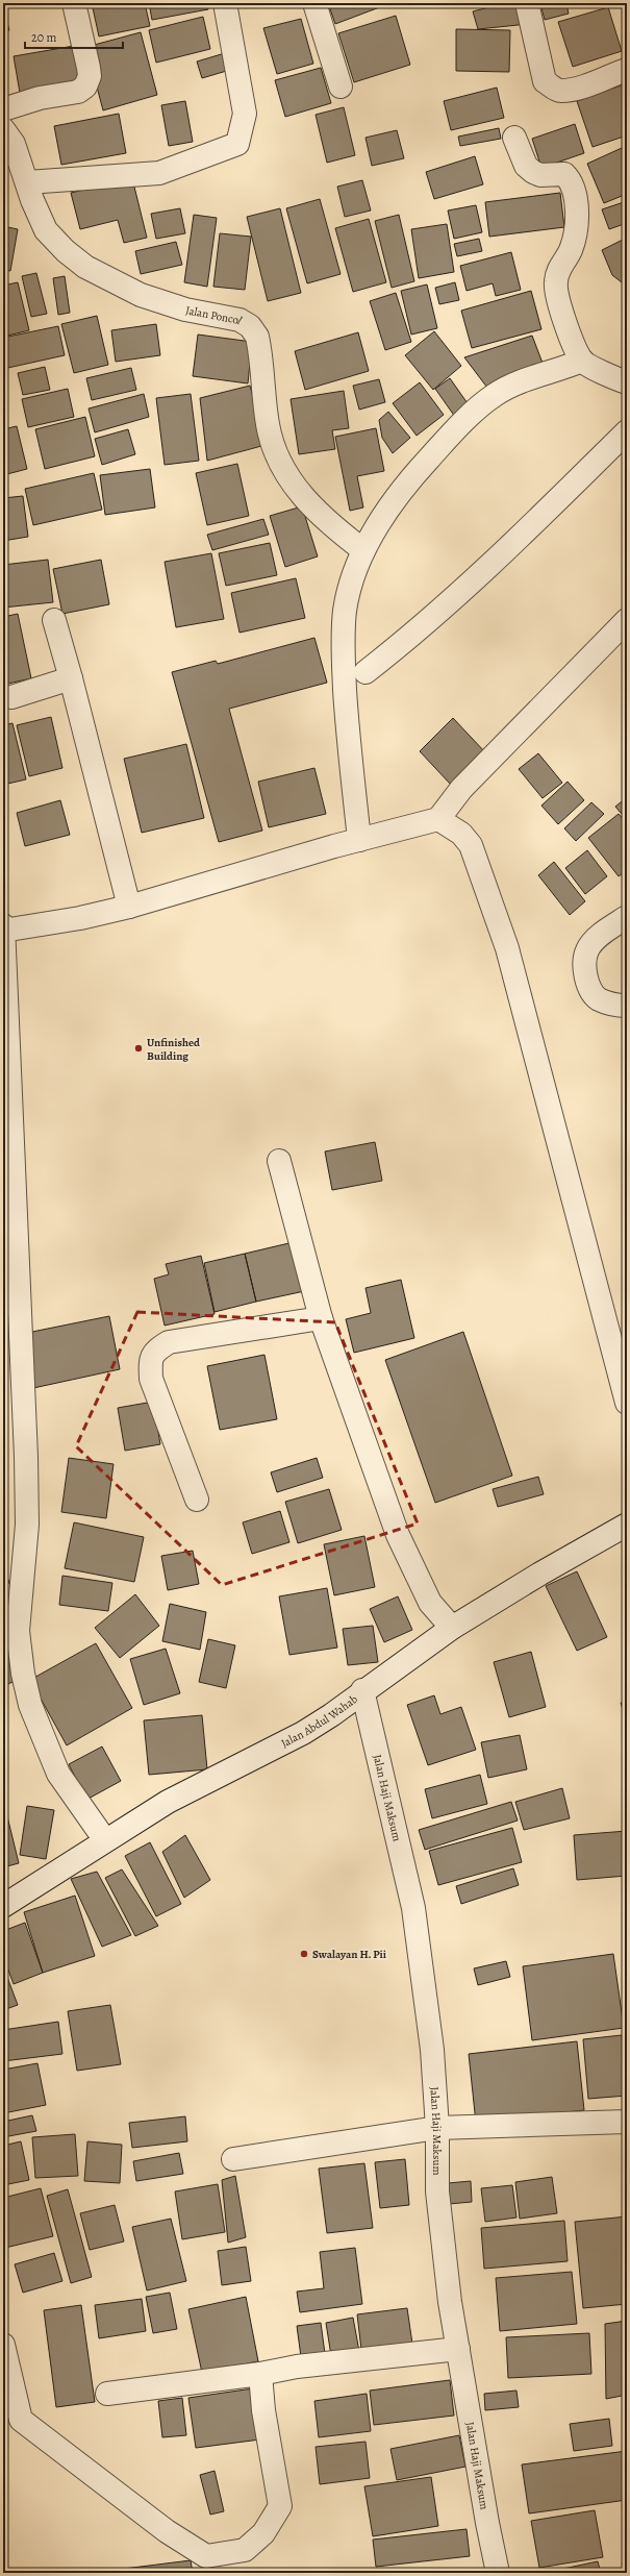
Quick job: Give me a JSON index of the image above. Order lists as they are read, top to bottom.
{
  "streets": {
    "street": ["Jalan Poncol", "Jalan Abdul Wahab", "Jalan Haji Maksum"]
  },
  "crossings": [
    ["Jalan Abdul Wahab", "Jalan Haji Maksum"]
  ],
  "places": ["Unfinished Building", "Swalayan H. Pii"],
  "scale_bar": "20 m"
}
